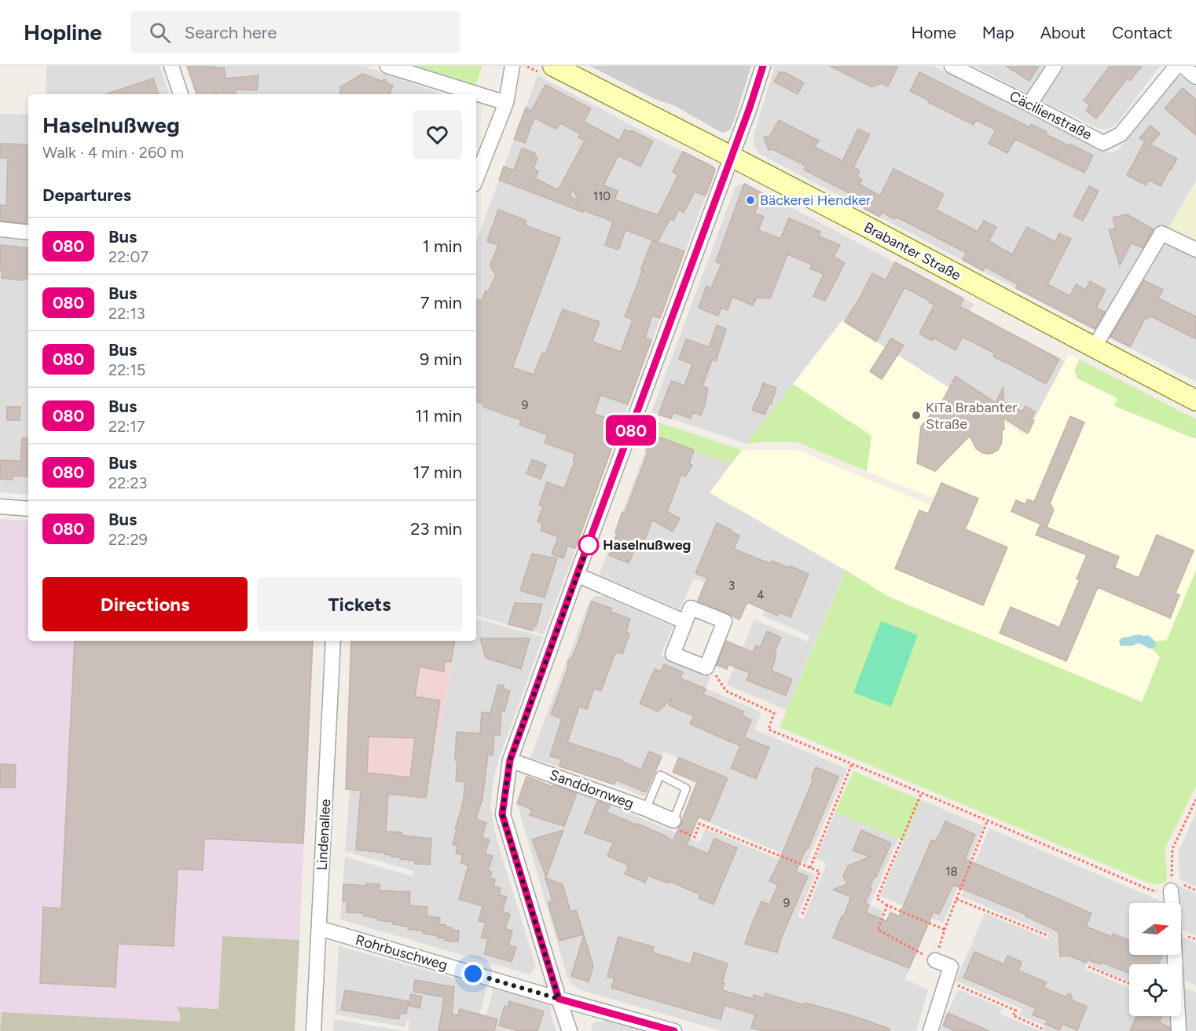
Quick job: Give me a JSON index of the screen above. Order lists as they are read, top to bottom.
{
  "streets": {
    "main road": ["Brabanter Straße"],
    "street": [
      "Cäcilienstraße",
      "Sanddornweg",
      "Lindenallee",
      "Rohrbuschweg"
    ]
  },
  "crossings": [
    ["Lindenallee", "Rohrbuschweg"]
  ],
  "places": ["Bäckerei Hendker", "KiTa Brabanter Straße", "Haselnußweg"],
  "lines": ["bus line 080"],
  "house_numbers": [
    "110",
    "9",
    "3",
    "4",
    "18",
    "9"
  ],
  "north": "right",
  "page": {
    "header": "Hopline",
    "search": "Search here",
    "nav": [
      "Home",
      "Map",
      "About",
      "Contact"
    ],
    "on_map": "080",
    "heading": [
      ["Haselnußweg", "Walk · 4 min · 260 m"],
      "Departures"
    ],
    "list": [
      {
        "mark": "080",
        "name": "Bus",
        "note": "22:07",
        "value": "1 min"
      },
      {
        "mark": "080",
        "name": "Bus",
        "note": "22:13",
        "value": "7 min"
      },
      {
        "mark": "080",
        "name": "Bus",
        "note": "22:15",
        "value": "9 min"
      },
      {
        "mark": "080",
        "name": "Bus",
        "note": "22:17",
        "value": "11 min"
      },
      {
        "mark": "080",
        "name": "Bus",
        "note": "22:23",
        "value": "17 min"
      },
      {
        "mark": "080",
        "name": "Bus",
        "note": "22:29",
        "value": "23 min"
      }
    ],
    "buttons": ["Directions", "Tickets"]
  }
}
